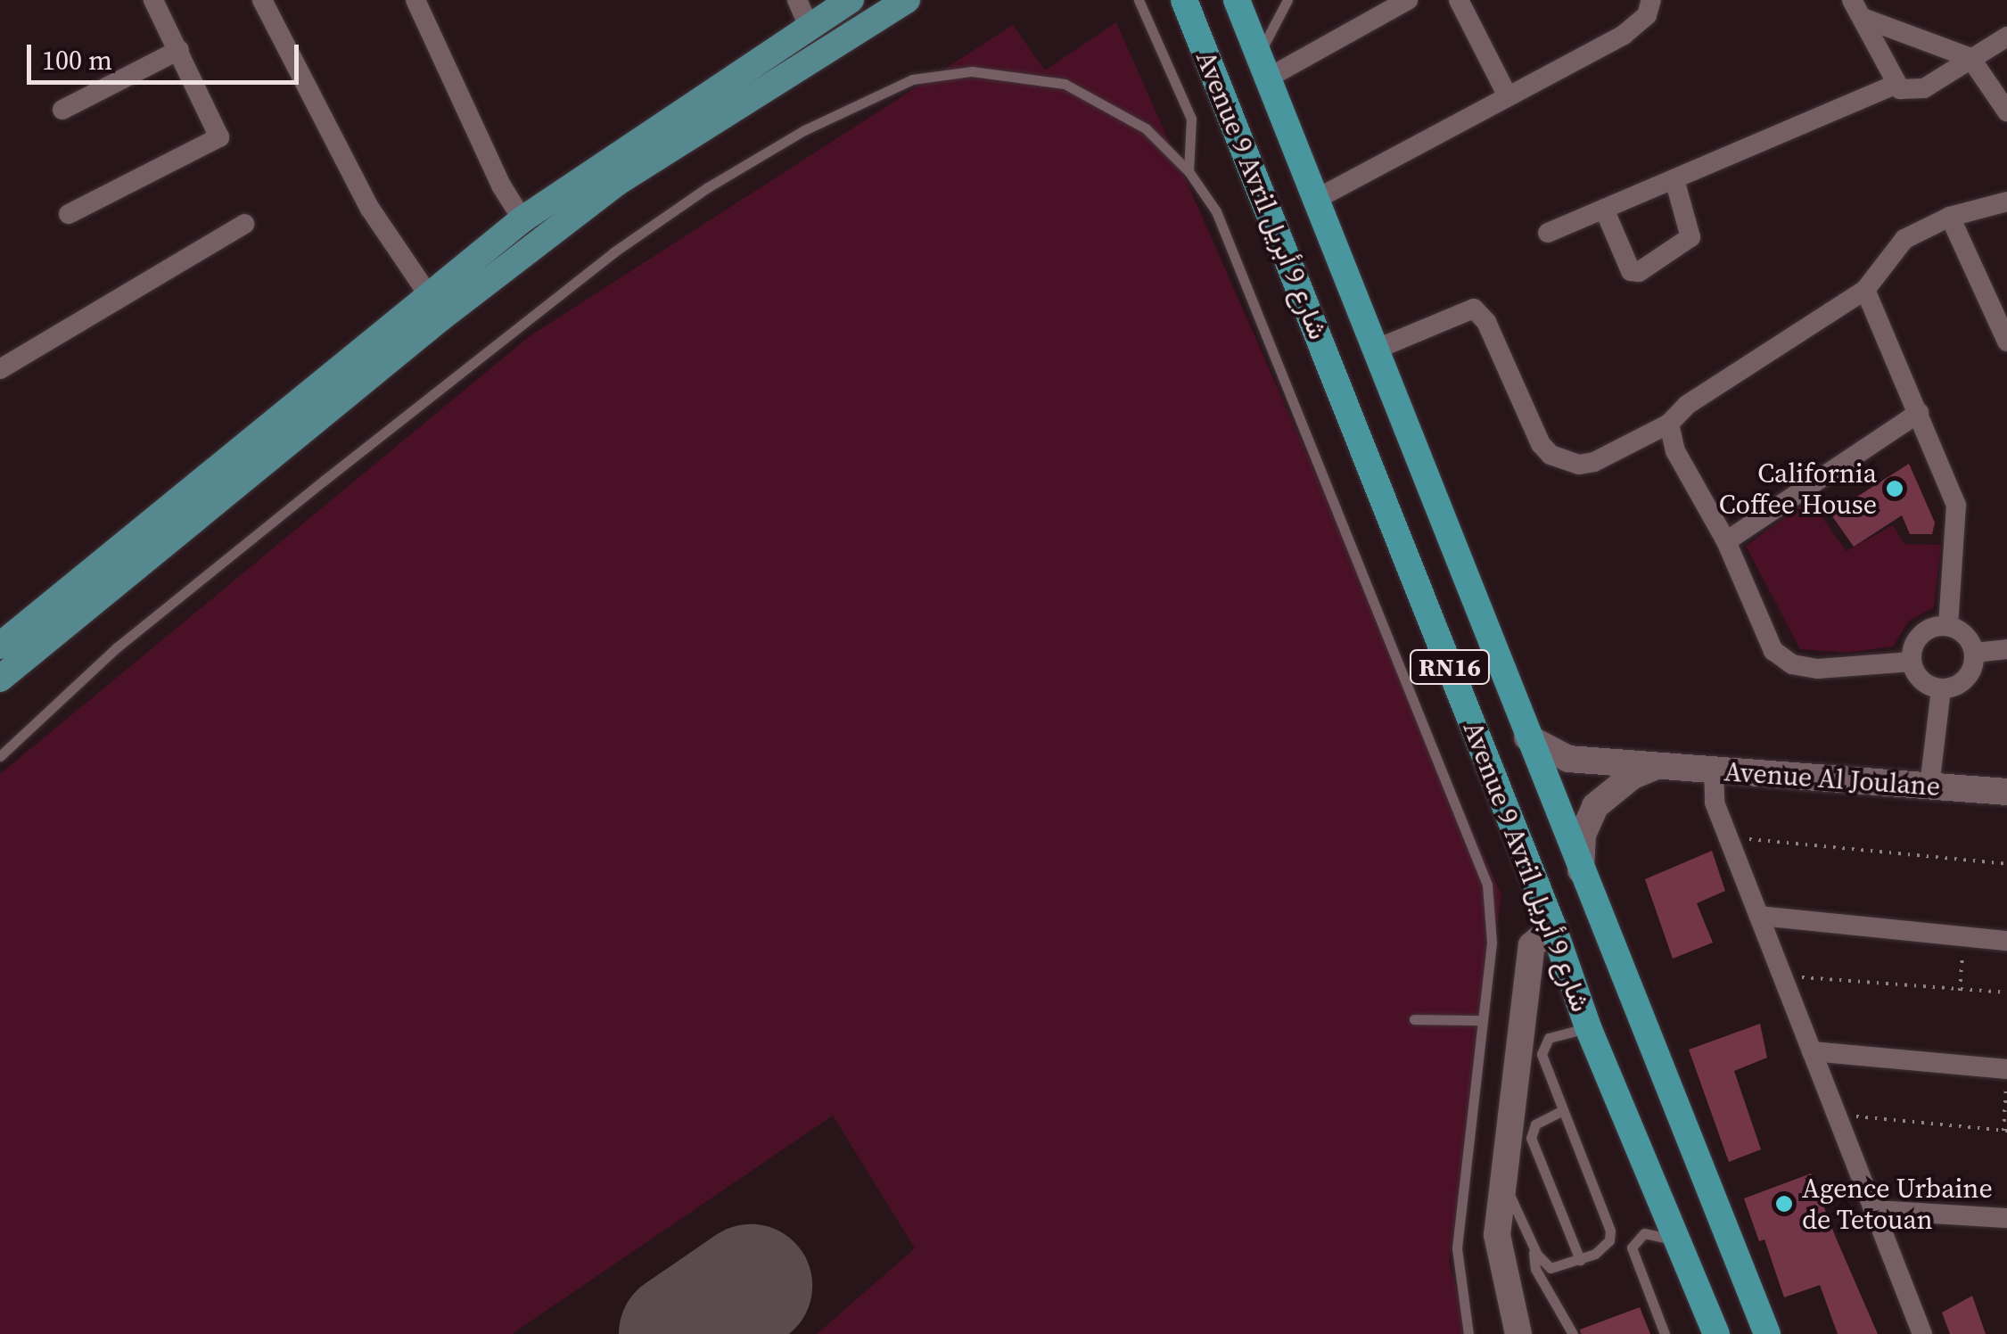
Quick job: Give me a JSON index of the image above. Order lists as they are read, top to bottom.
{
  "streets": {
    "highway": ["Avenue 9 Avril شارع 9 أبريل", "RN16"],
    "street": ["Avenue Al Joulane"]
  },
  "crossings": [
    ["Avenue 9 Avril شارع 9 أبريل", "Avenue Al Joulane"]
  ],
  "places": ["California Coffee House", "Agence Urbaine de Tetouan"],
  "scale_bar": "100 m"
}
